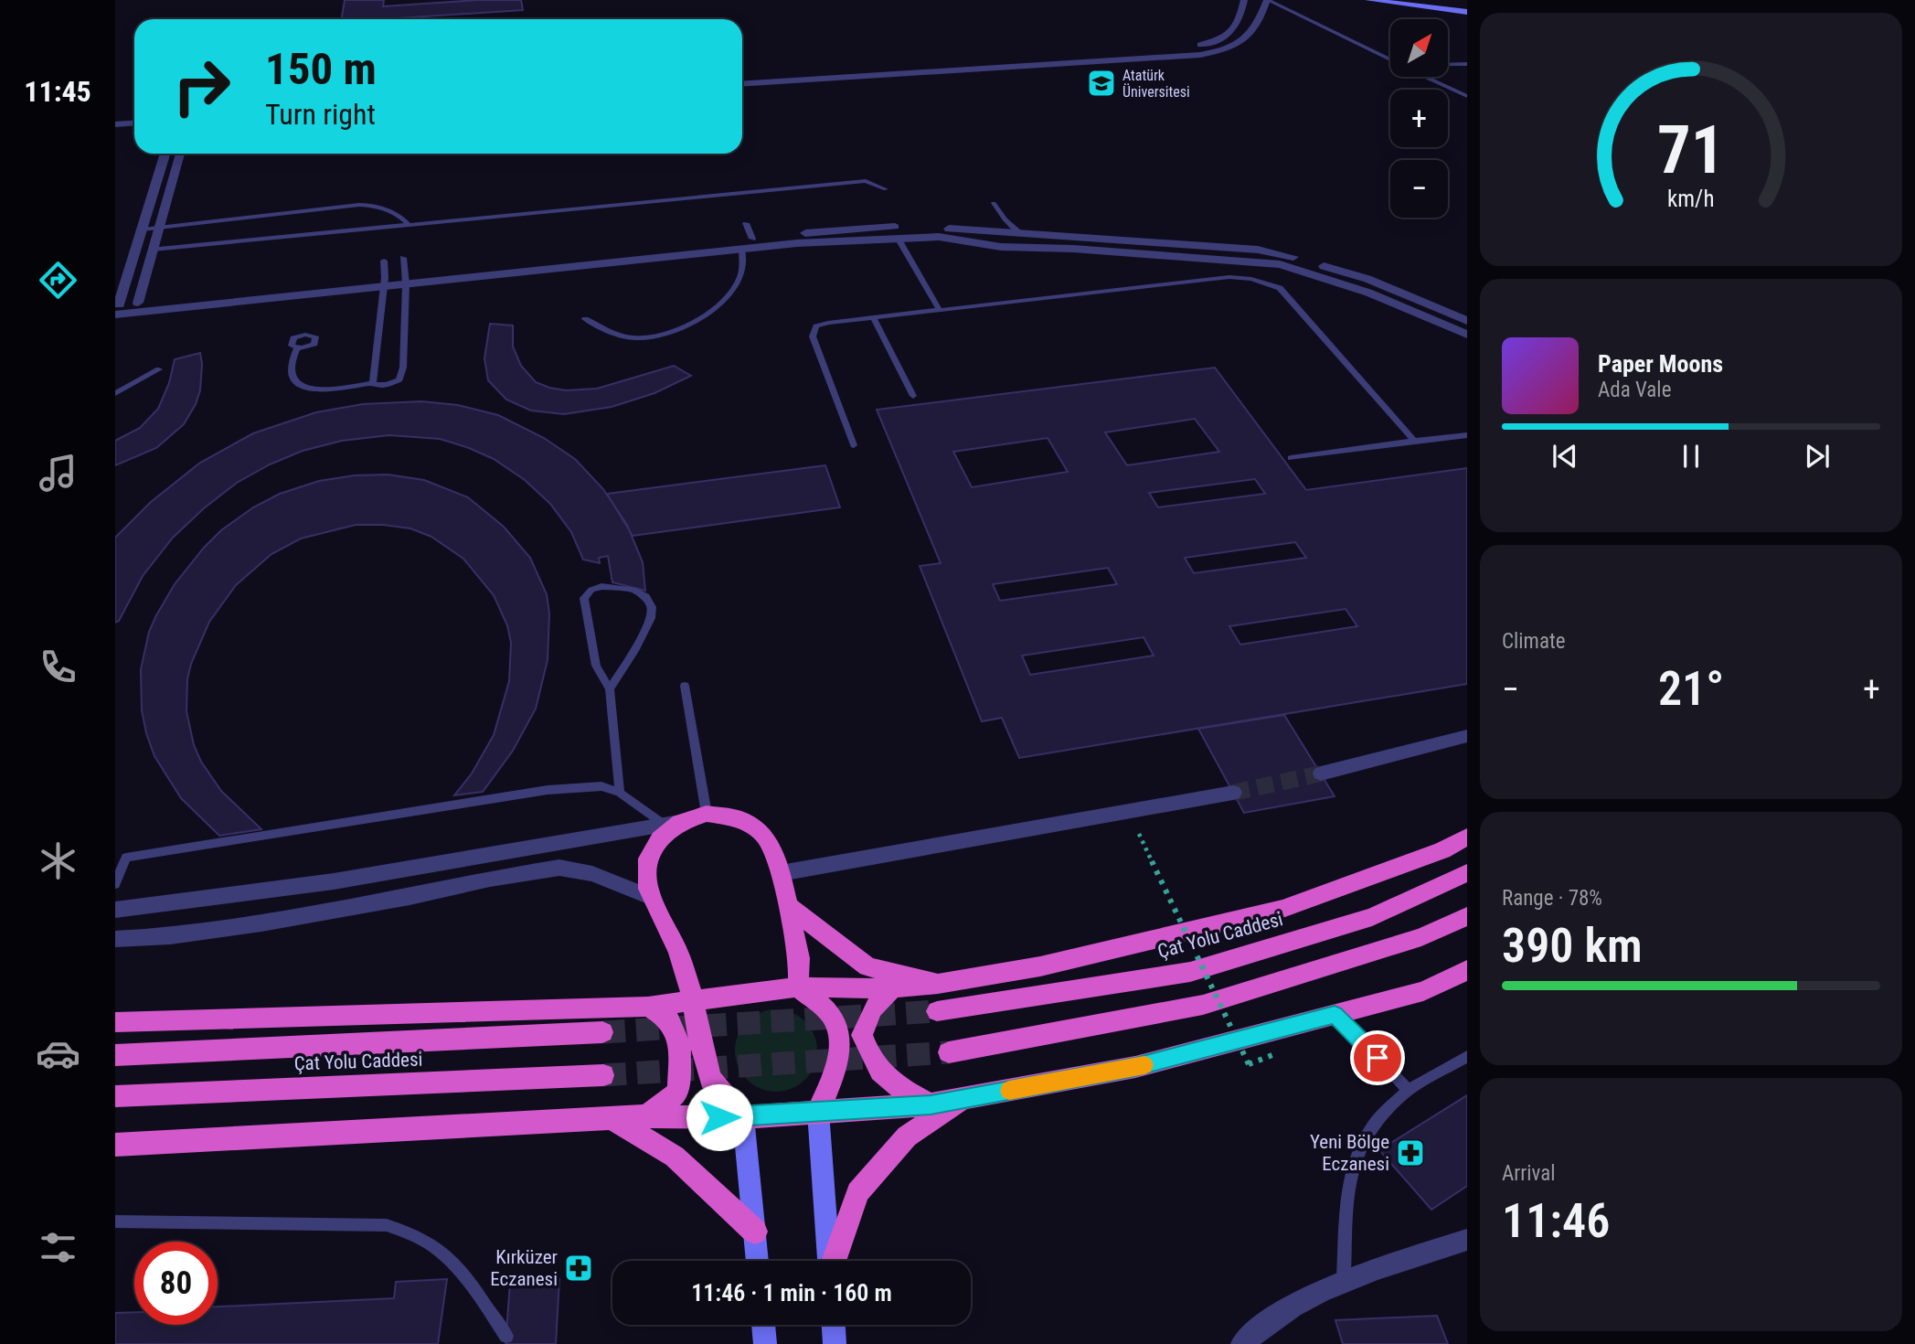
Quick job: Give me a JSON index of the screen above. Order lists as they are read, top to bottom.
{
  "streets": {
    "highway": ["Çat Yolu Caddesi"]
  },
  "places": {
    "school or university": ["Atatürk Üniversitesi"],
    "pharmacy": ["Yeni Bölge Eczanesi", "Kırküzer Eczanesi"]
  },
  "north": "top right",
  "page": {
    "tabs": "11:45",
    "map_buttons": ["+", "−"],
    "turn": ["150 m", "Turn right"],
    "song": ["Paper Moons", "Ada Vale"],
    "tile": [
      "Climate",
      ["Range · 78%", "390 km"],
      ["Arrival", "11:46"]
    ],
    "heat": ["−", "21°", "+"],
    "limit": "80",
    "trip": "11:46 · 1 min · 160 m",
    "gauge": ["71", "km/h"]
  }
}
